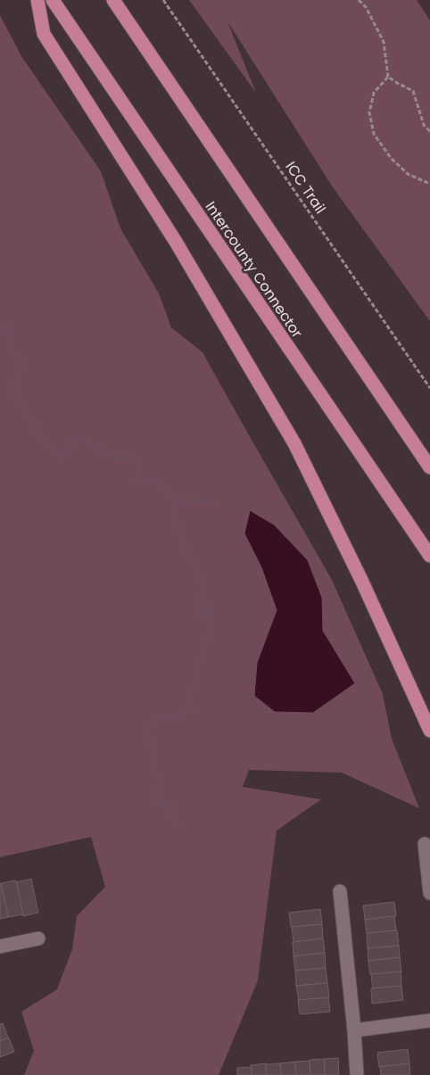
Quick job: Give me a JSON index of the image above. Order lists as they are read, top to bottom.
{
  "streets": {
    "highway": ["Intercounty Connector"],
    "path": ["ICC Trail"]
  }
}
